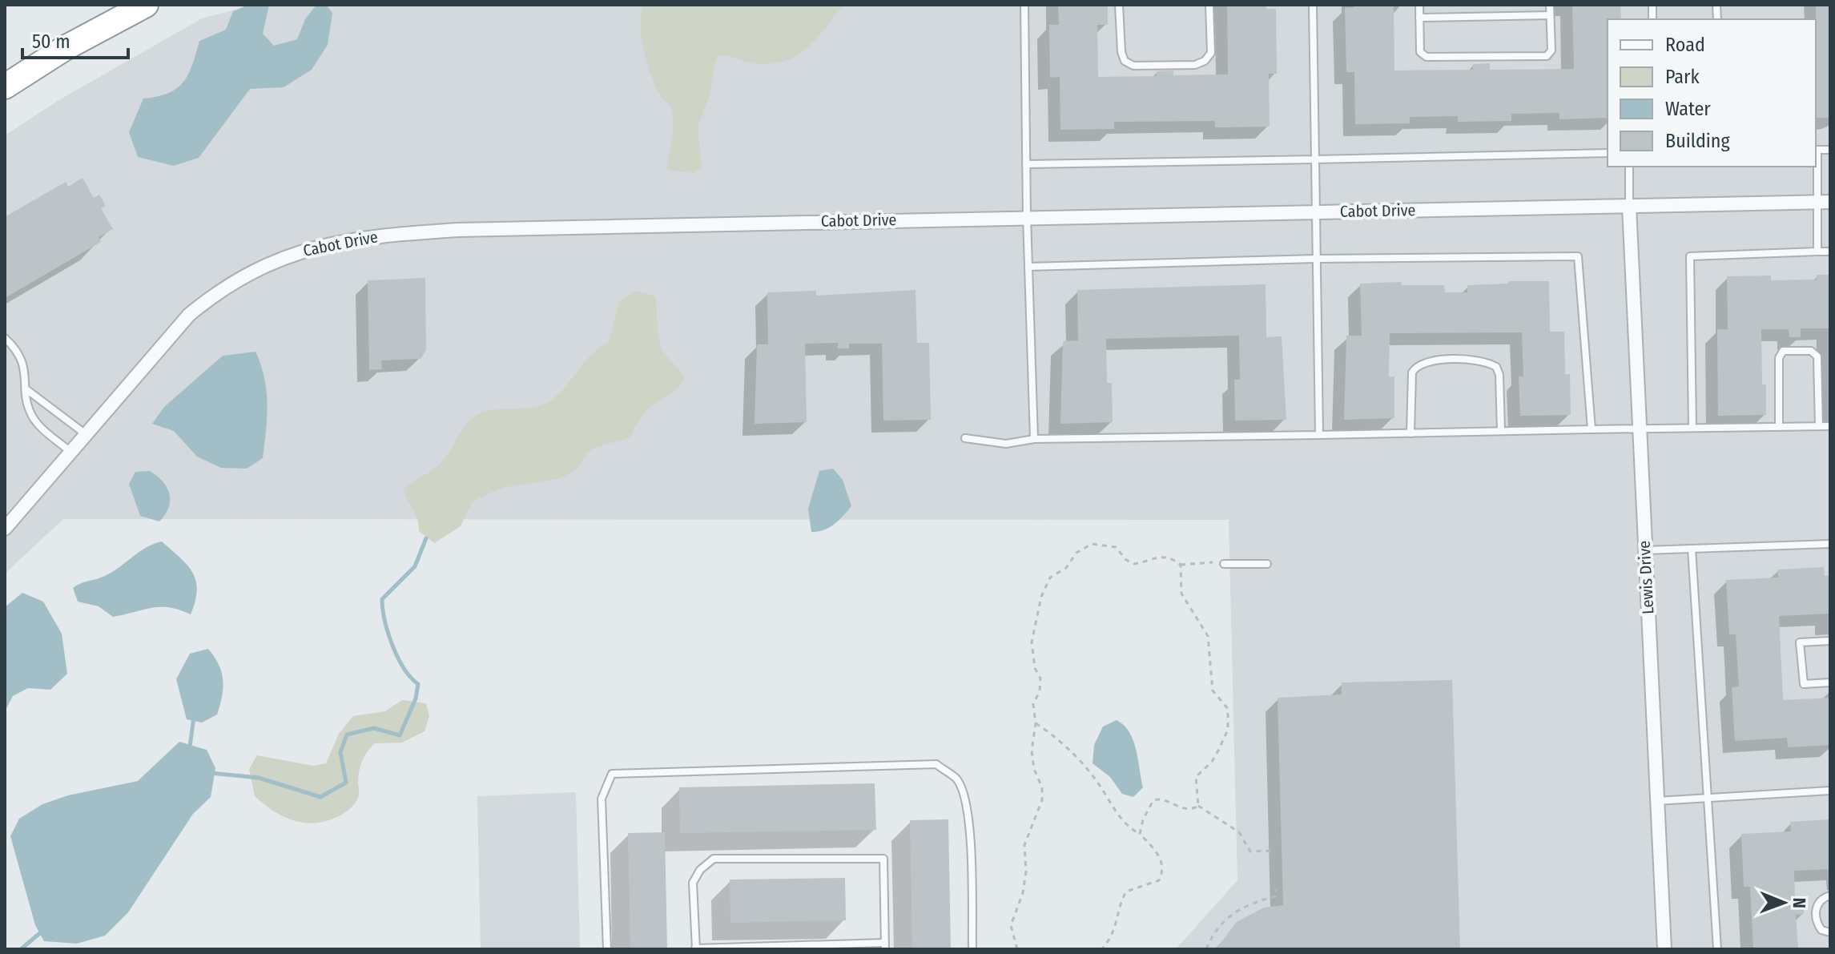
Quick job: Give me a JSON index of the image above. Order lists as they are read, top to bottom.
{
  "streets": {
    "street": ["Cabot Drive", "Lewis Drive"]
  },
  "crossings": [
    ["Cabot Drive", "Lewis Drive"]
  ],
  "legend": [
    "Road",
    "Park",
    "Water",
    "Building"
  ],
  "scale_bar": "50 m",
  "north": "right"
}
